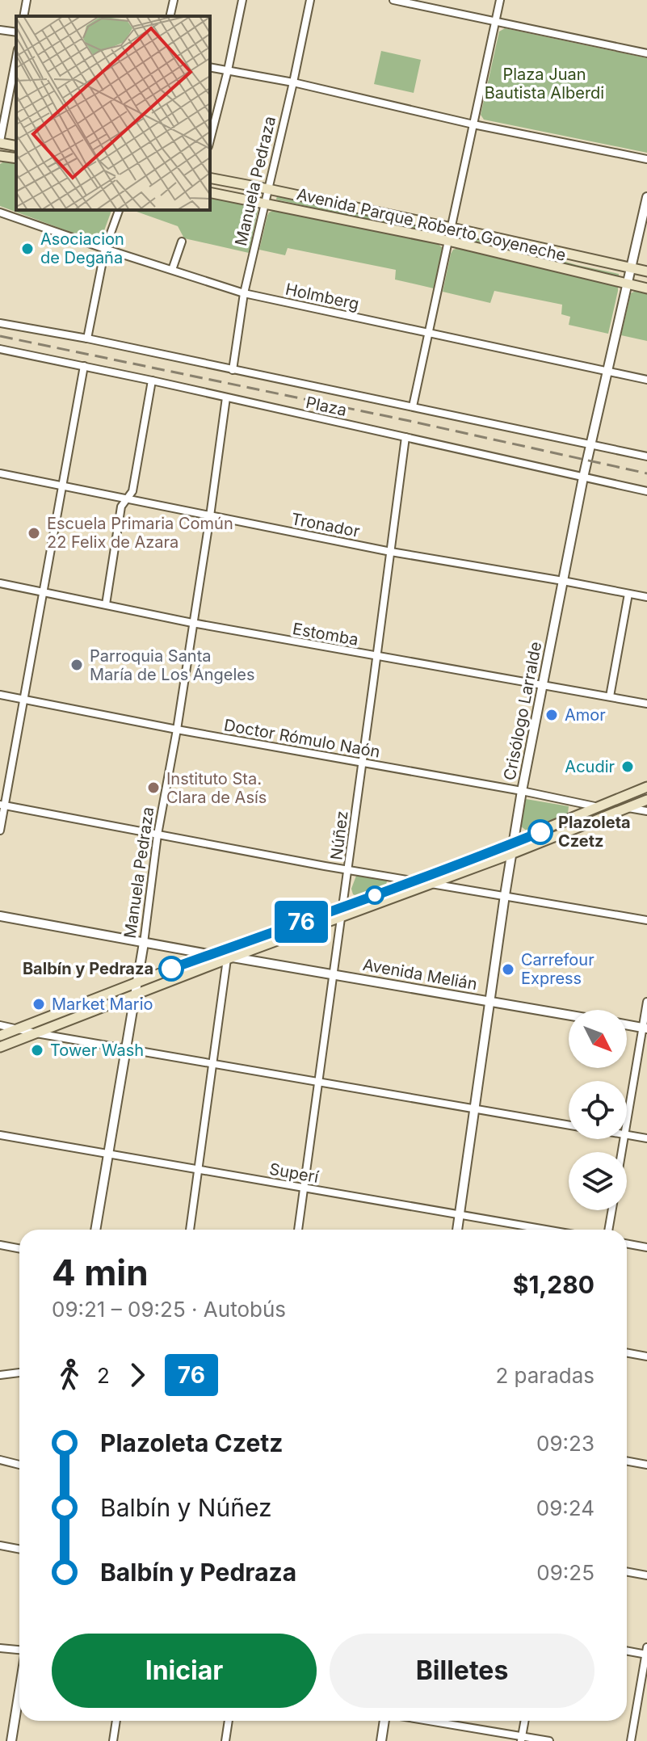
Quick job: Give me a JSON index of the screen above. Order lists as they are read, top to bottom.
{
  "streets": {
    "main road": ["Avenida Parque Roberto Goyeneche"],
    "street": [
      "Manuela Pedraza",
      "Holmberg",
      "Plaza",
      "Tronador",
      "Estomba",
      "Crisólogo Larralde",
      "Doctor Rómulo Naón",
      "Núñez",
      "Avenida Melián",
      "Superí"
    ]
  },
  "crossings": [
    ["Manuela Pedraza", "Avenida Parque Roberto Goyeneche"],
    ["Manuela Pedraza", "Holmberg"],
    ["Manuela Pedraza", "Plaza"],
    ["Manuela Pedraza", "Tronador"],
    ["Manuela Pedraza", "Estomba"],
    ["Manuela Pedraza", "Doctor Rómulo Naón"],
    ["Manuela Pedraza", "Avenida Melián"],
    ["Manuela Pedraza", "Superí"],
    ["Avenida Parque Roberto Goyeneche", "Crisólogo Larralde"],
    ["Holmberg", "Crisólogo Larralde"],
    ["Plaza", "Crisólogo Larralde"],
    ["Plaza", "Núñez"],
    ["Tronador", "Crisólogo Larralde"],
    ["Tronador", "Núñez"],
    ["Estomba", "Crisólogo Larralde"],
    ["Estomba", "Núñez"],
    ["Crisólogo Larralde", "Doctor Rómulo Naón"],
    ["Crisólogo Larralde", "Avenida Melián"],
    ["Crisólogo Larralde", "Superí"],
    ["Doctor Rómulo Naón", "Núñez"],
    ["Núñez", "Avenida Melián"],
    ["Núñez", "Superí"]
  ],
  "parks": ["Plaza Juan Bautista Alberdi"],
  "places": [
    "Asociacion de Degaña",
    "Escuela Primaria Común 22 Felix de Azara",
    "Parroquia Santa María de Los Ángeles",
    "Amor",
    "Acudir",
    "Instituto Sta. Clara de Asís",
    "Plazoleta Czetz",
    "Balbín y Pedraza",
    "Carrefour Express",
    "Market Mario",
    "Tower Wash"
  ],
  "lines": ["bus line 76"],
  "north": "bottom right",
  "page": {
    "on_map": "76",
    "heading": ["4 min", "09:21 – 09:25 · Autobús", "$1,280"],
    "legs": ["2", "76", "2 paradas"],
    "list": [
      {
        "name": "Plazoleta Czetz",
        "value": "09:23"
      },
      {
        "name": "Balbín y Núñez",
        "value": "09:24"
      },
      {
        "name": "Balbín y Pedraza",
        "value": "09:25"
      }
    ],
    "buttons": ["Iniciar", "Billetes"]
  }
}
